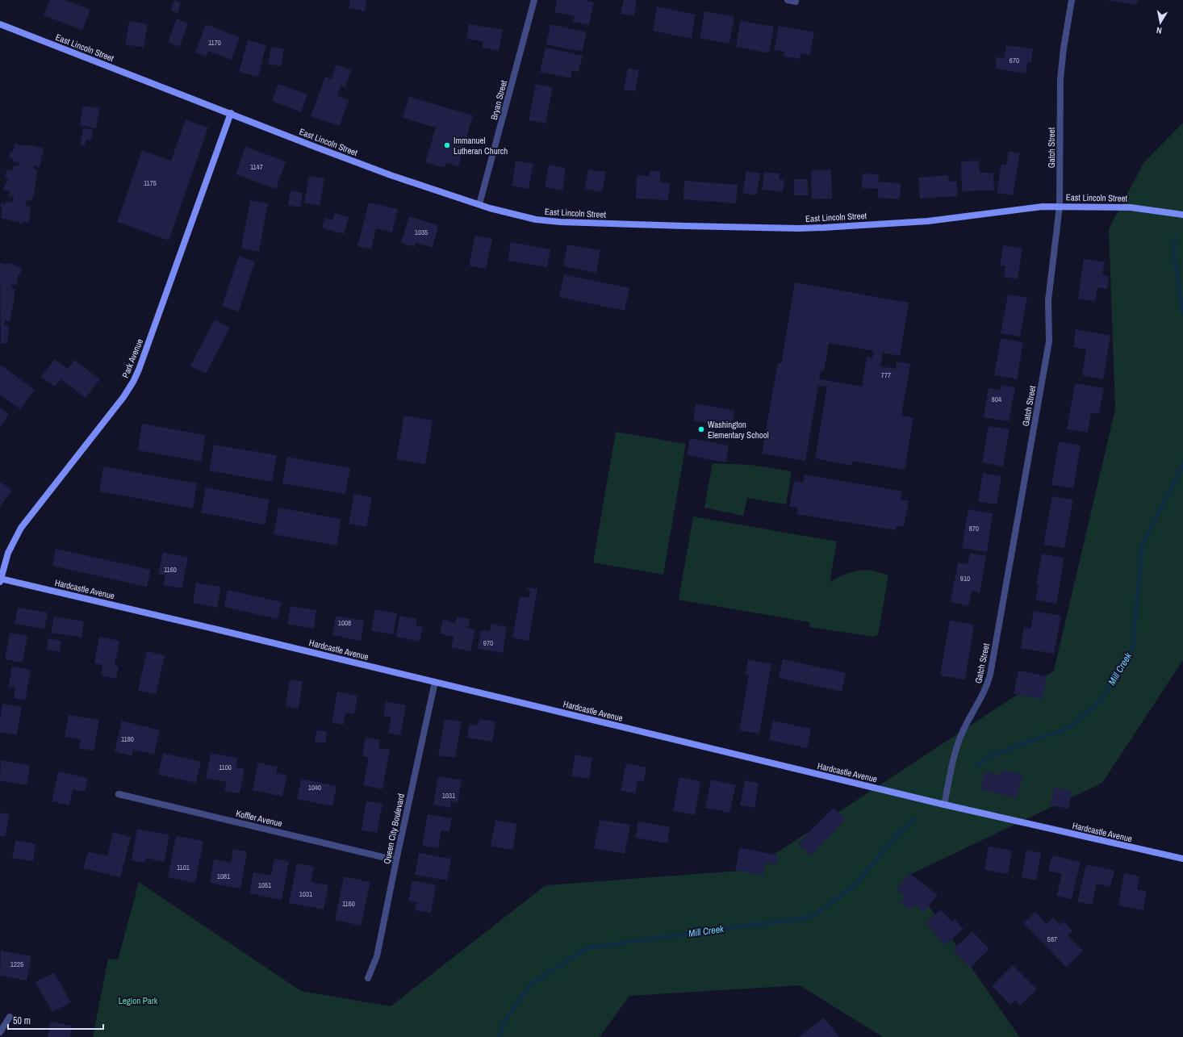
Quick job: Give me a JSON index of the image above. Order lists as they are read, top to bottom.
{
  "streets": {
    "street": [
      "East Lincoln Street",
      "Bryan Street",
      "Gatch Street",
      "Park Avenue",
      "Hardcastle Avenue",
      "Koffler Avenue",
      "Queen City Boulevard"
    ]
  },
  "crossings": [
    ["East Lincoln Street", "Bryan Street"],
    ["East Lincoln Street", "Gatch Street"],
    ["East Lincoln Street", "Park Avenue"],
    ["Gatch Street", "Hardcastle Avenue"],
    ["Park Avenue", "Hardcastle Avenue"],
    ["Hardcastle Avenue", "Queen City Boulevard"],
    ["Koffler Avenue", "Queen City Boulevard"]
  ],
  "water": ["Mill Creek"],
  "parks": ["Legion Park"],
  "places": ["Immanuel Lutheran Church", "Washington Elementary School"],
  "house_numbers": [
    "1170",
    "670",
    "1147",
    "1175",
    "1035",
    "777",
    "804",
    "870",
    "1160",
    "910",
    "1008",
    "970",
    "1180",
    "1100",
    "1040",
    "1031",
    "1101",
    "1081",
    "1051",
    "1031",
    "1160",
    "587",
    "1225"
  ],
  "scale_bar": "50 m",
  "north": "bottom"
}
